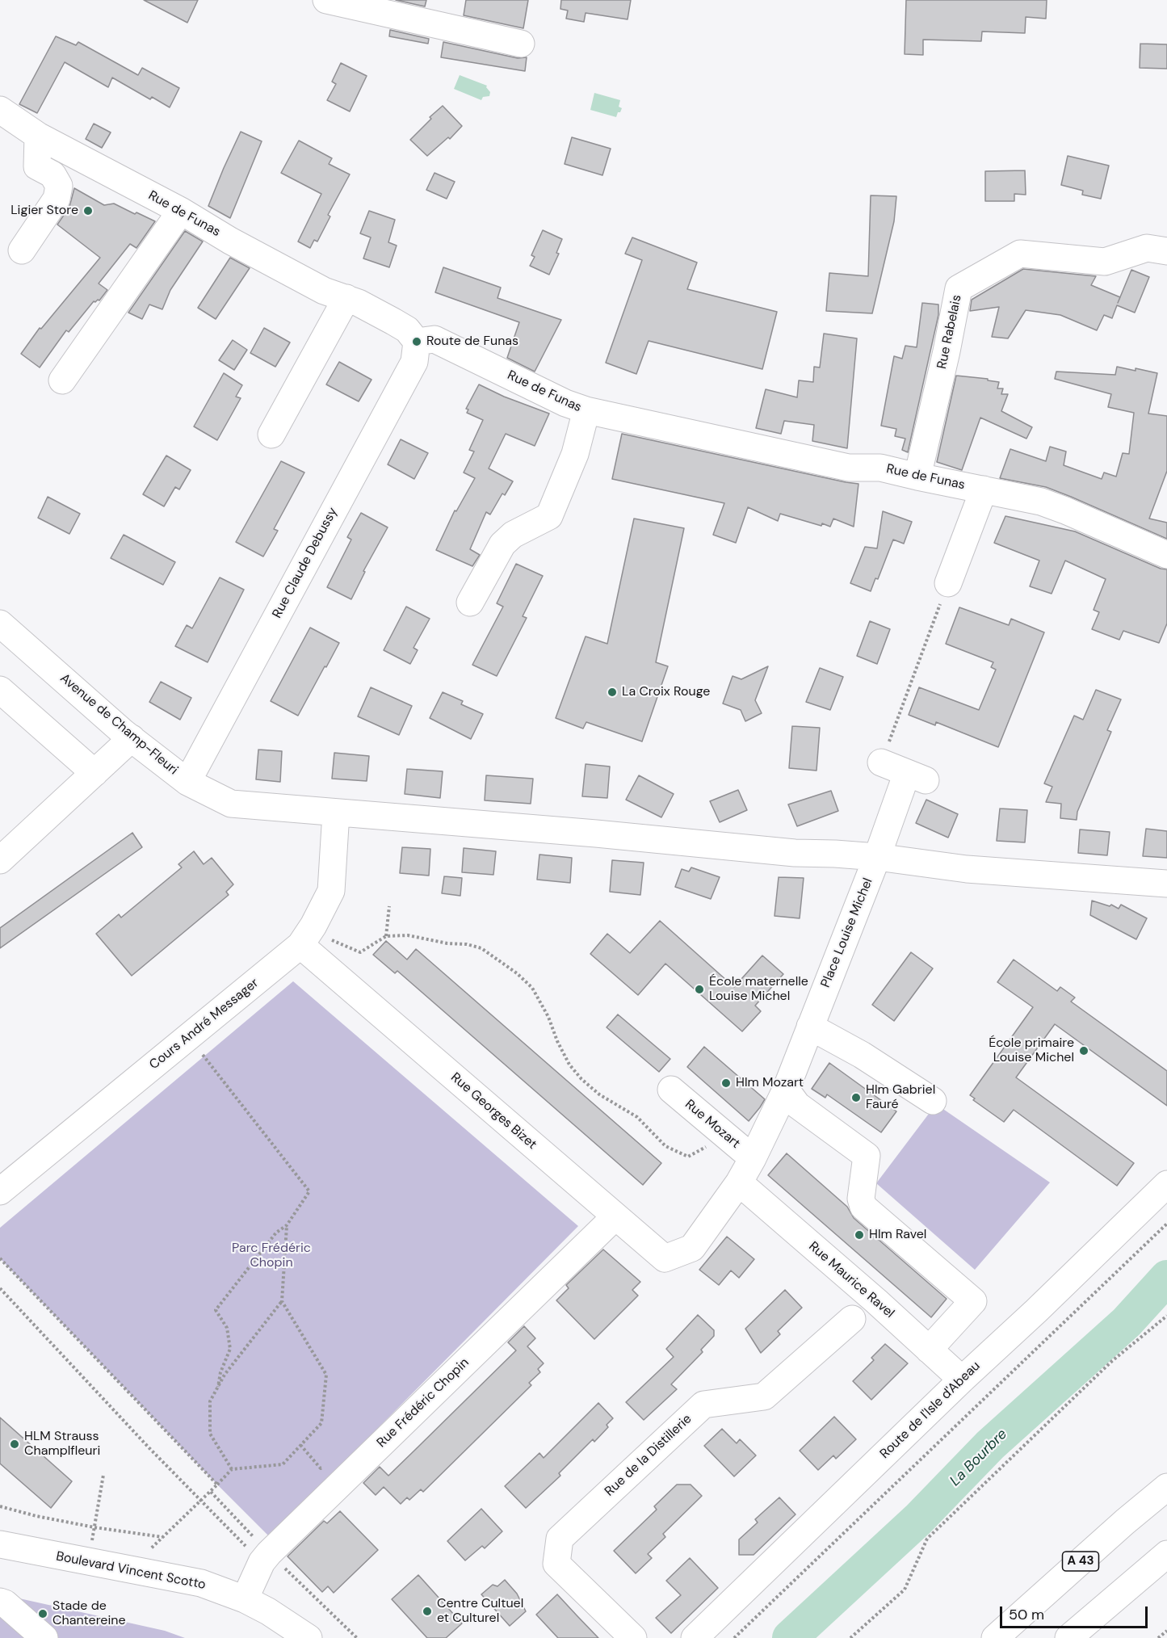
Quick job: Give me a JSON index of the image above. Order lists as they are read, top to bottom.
{
  "streets": {
    "main road": [
      "Rue de Funas",
      "Rue Rabelais",
      "Rue Claude Debussy",
      "Avenue de Champ-Fleuri",
      "Place Louise Michel",
      "Cours André Messager",
      "Rue Georges Bizet",
      "Rue Mozart",
      "Rue Maurice Ravel",
      "Rue Frédéric Chopin",
      "Route de l'Isle d'Abeau",
      "Rue de la Distillerie",
      "A 43",
      "Boulevard Vincent Scotto"
    ]
  },
  "crossings": [
    ["Rue de Funas", "Rue Rabelais"],
    ["Rue de Funas", "Rue Claude Debussy"],
    ["Rue Claude Debussy", "Avenue de Champ-Fleuri"],
    ["Avenue de Champ-Fleuri", "Place Louise Michel"],
    ["Avenue de Champ-Fleuri", "Cours André Messager"],
    ["Place Louise Michel", "Rue Georges Bizet"],
    ["Place Louise Michel", "Rue Mozart"],
    ["Place Louise Michel", "Rue Maurice Ravel"],
    ["Cours André Messager", "Rue Georges Bizet"],
    ["Rue Georges Bizet", "Rue Frédéric Chopin"],
    ["Rue Maurice Ravel", "Route de l'Isle d'Abeau"],
    ["Rue Frédéric Chopin", "Boulevard Vincent Scotto"]
  ],
  "water": ["La Bourbre"],
  "parks": ["Parc Frédéric Chopin"],
  "places": [
    "Ligier Store",
    "Route de Funas",
    "La Croix Rouge",
    "École maternelle Louise Michel",
    "École primaire Louise Michel",
    "Hlm Mozart",
    "Hlm Gabriel Fauré",
    "Hlm Ravel",
    "HLM Strauss Champlfleuri",
    "Centre Cultuel et Culturel",
    "Stade de Chantereine"
  ],
  "scale_bar": "50 m"
}
